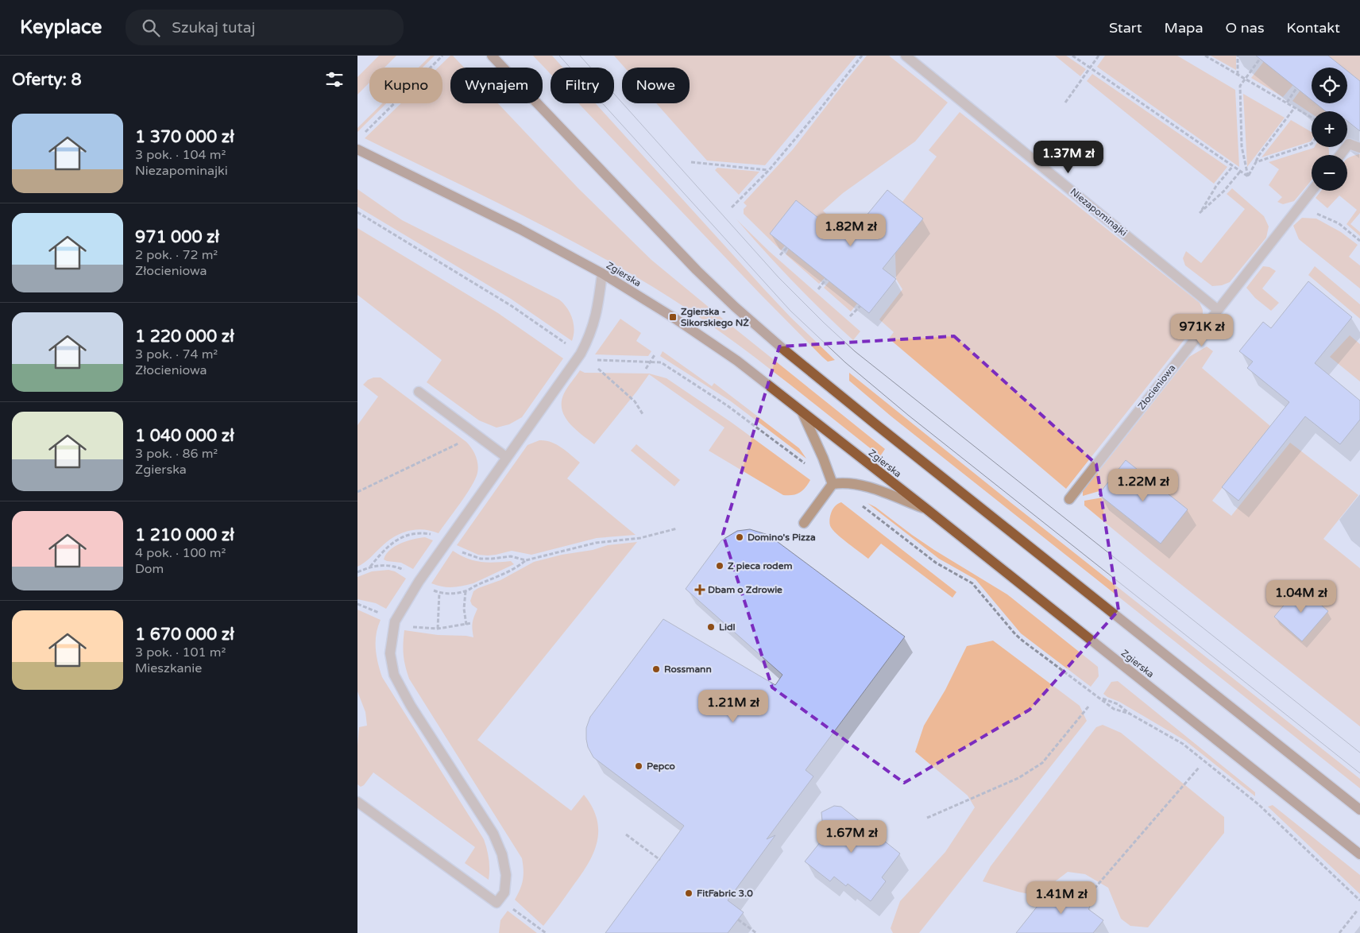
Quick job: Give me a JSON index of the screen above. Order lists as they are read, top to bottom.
{
  "streets": {
    "main road": ["Zgierska"],
    "street": ["Niezapominajki", "Złocieniowa"]
  },
  "crossings": [
    ["Niezapominajki", "Złocieniowa"]
  ],
  "places": {
    "transit": ["Zgierska - Sikorskiego NŻ"],
    "other": [
      "Domino's Pizza",
      "Z pieca rodem",
      "Lidl",
      "Rossmann",
      "Pepco",
      "FitFabric 3.0"
    ],
    "health": ["Dbam o Zdrowie"]
  },
  "page": {
    "header": "Keyplace",
    "search": "Szukaj tutaj",
    "nav": [
      "Start",
      "Mapa",
      "O nas",
      "Kontakt"
    ],
    "heading": "Oferty: 8",
    "map_buttons": ["+", "−"],
    "chip": [
      "Kupno",
      "Wynajem",
      "Filtry",
      "Nowe"
    ],
    "list": [
      {
        "name": "1 370 000 zł",
        "note": "3 pok. · 104 m² · Niezapominajki"
      },
      {
        "name": "971 000 zł",
        "note": "2 pok. · 72 m² · Złocieniowa"
      },
      {
        "name": "1 220 000 zł",
        "note": "3 pok. · 74 m² · Złocieniowa"
      },
      {
        "name": "1 040 000 zł",
        "note": "3 pok. · 86 m² · Zgierska"
      },
      {
        "name": "1 210 000 zł",
        "note": "4 pok. · 100 m² · Dom"
      },
      {
        "name": "1 670 000 zł",
        "note": "3 pok. · 101 m² · Mieszkanie"
      }
    ],
    "price": [
      "1.37M zł",
      "1.82M zł",
      "971K zł",
      "1.22M zł",
      "1.04M zł",
      "1.21M zł",
      "1.67M zł",
      "1.41M zł"
    ]
  }
}
